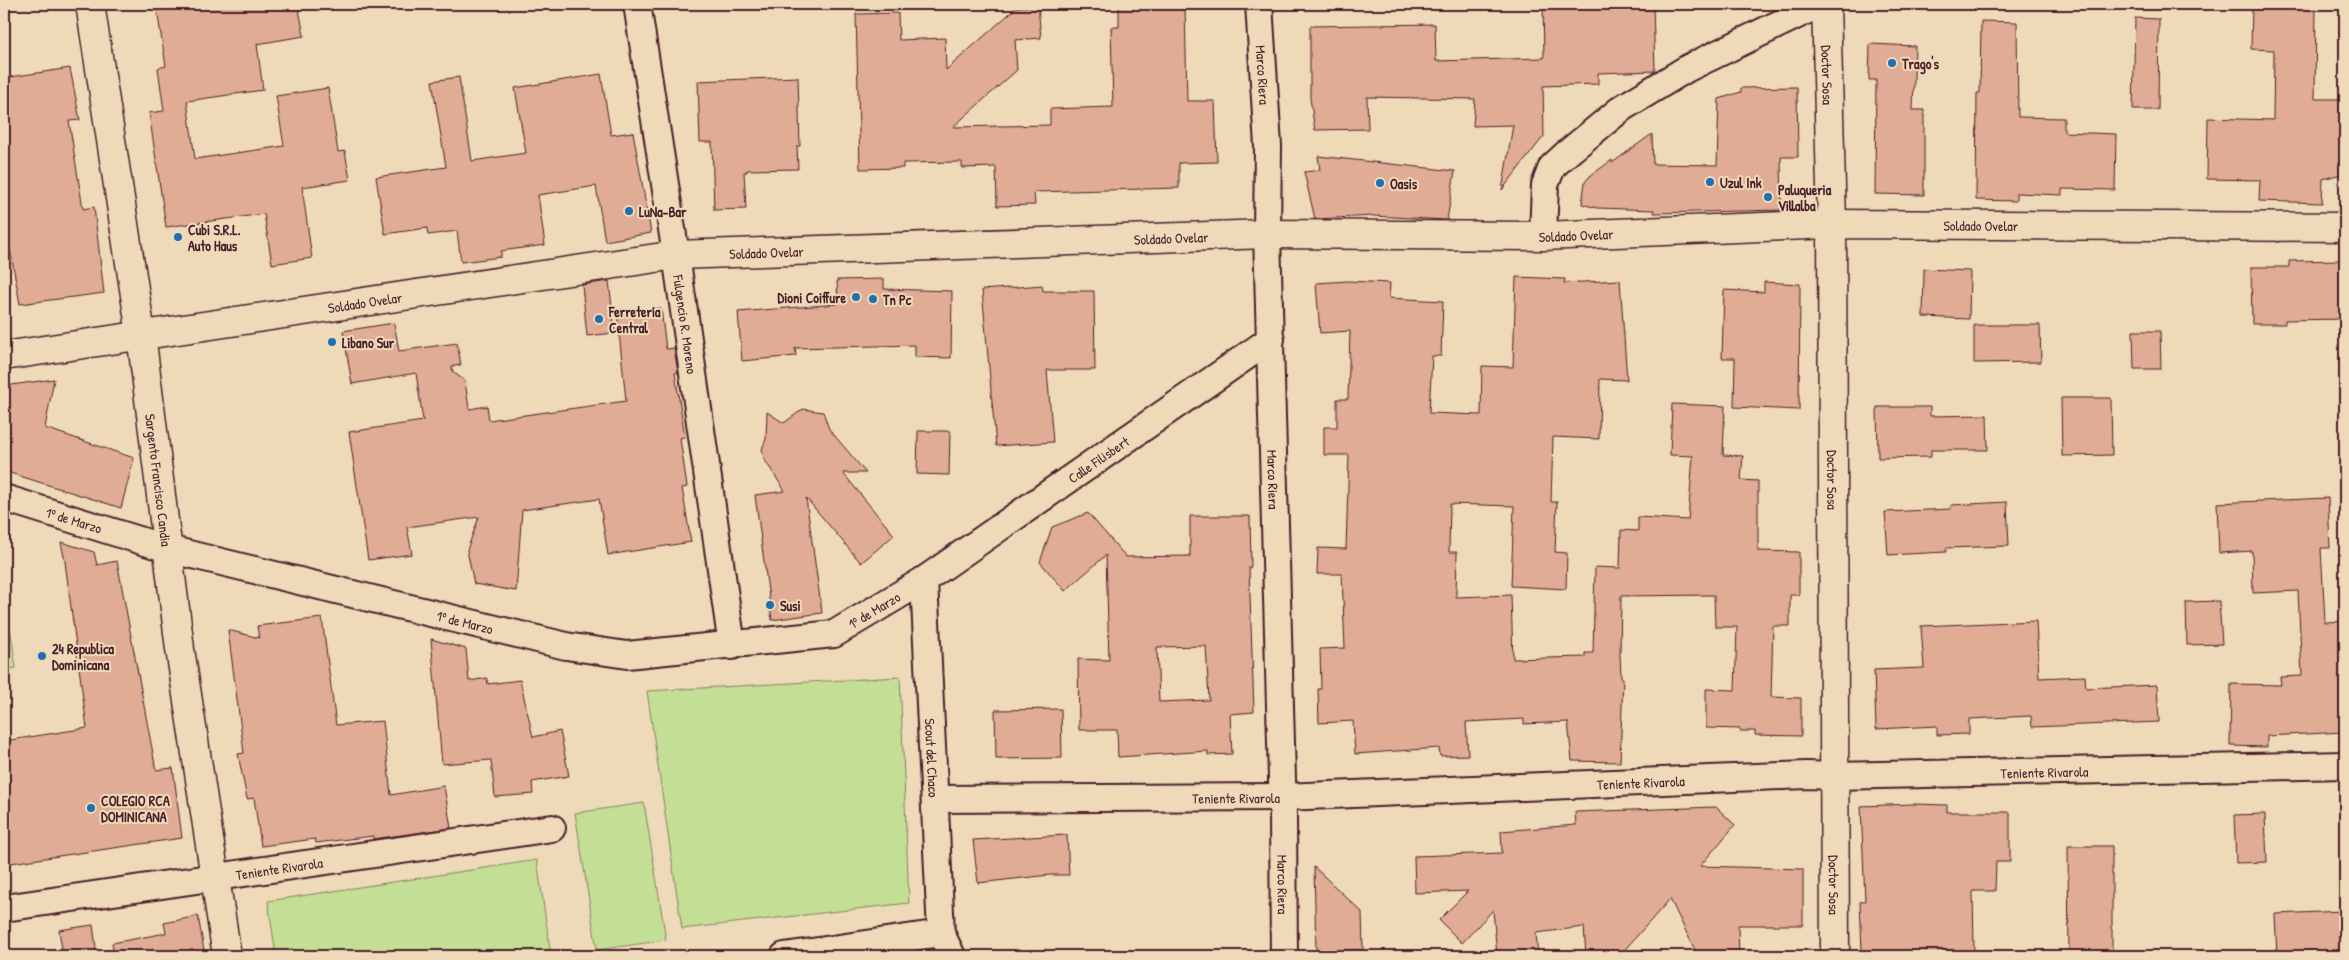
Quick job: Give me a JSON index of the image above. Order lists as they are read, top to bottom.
{
  "streets": {
    "main road": ["Doctor Sosa", "Soldado Ovelar", "Sargento Francisco Candia"],
    "street": [
      "Marco Riera",
      "Fulgencio R. Moreno",
      "Calle Filisbert",
      "1º de Marzo",
      "Scout del Chaco",
      "Teniente Rivarola"
    ]
  },
  "crossings": [
    ["Marco Riera", "Soldado Ovelar"],
    ["Marco Riera", "Calle Filisbert"],
    ["Marco Riera", "Teniente Rivarola"],
    ["Doctor Sosa", "Soldado Ovelar"],
    ["Doctor Sosa", "Teniente Rivarola"],
    ["Soldado Ovelar", "Fulgencio R. Moreno"],
    ["Soldado Ovelar", "Sargento Francisco Candia"],
    ["Fulgencio R. Moreno", "1º de Marzo"],
    ["Calle Filisbert", "1º de Marzo"],
    ["Calle Filisbert", "Scout del Chaco"],
    ["Sargento Francisco Candia", "1º de Marzo"],
    ["Sargento Francisco Candia", "Teniente Rivarola"],
    ["1º de Marzo", "Scout del Chaco"],
    ["Scout del Chaco", "Teniente Rivarola"]
  ],
  "places": [
    "Trago's",
    "Uzul Ink",
    "Oasis",
    "Paluqueria Villalba",
    "LuNa-Bar",
    "Cubi S.R.L. Auto Haus",
    "Dioni Coiffure",
    "Tn Pc",
    "Ferretería Central",
    "Libano Sur",
    "Susi",
    "24 Republica Dominicana",
    "COLEGIO RCA DOMINICANA"
  ]
}
